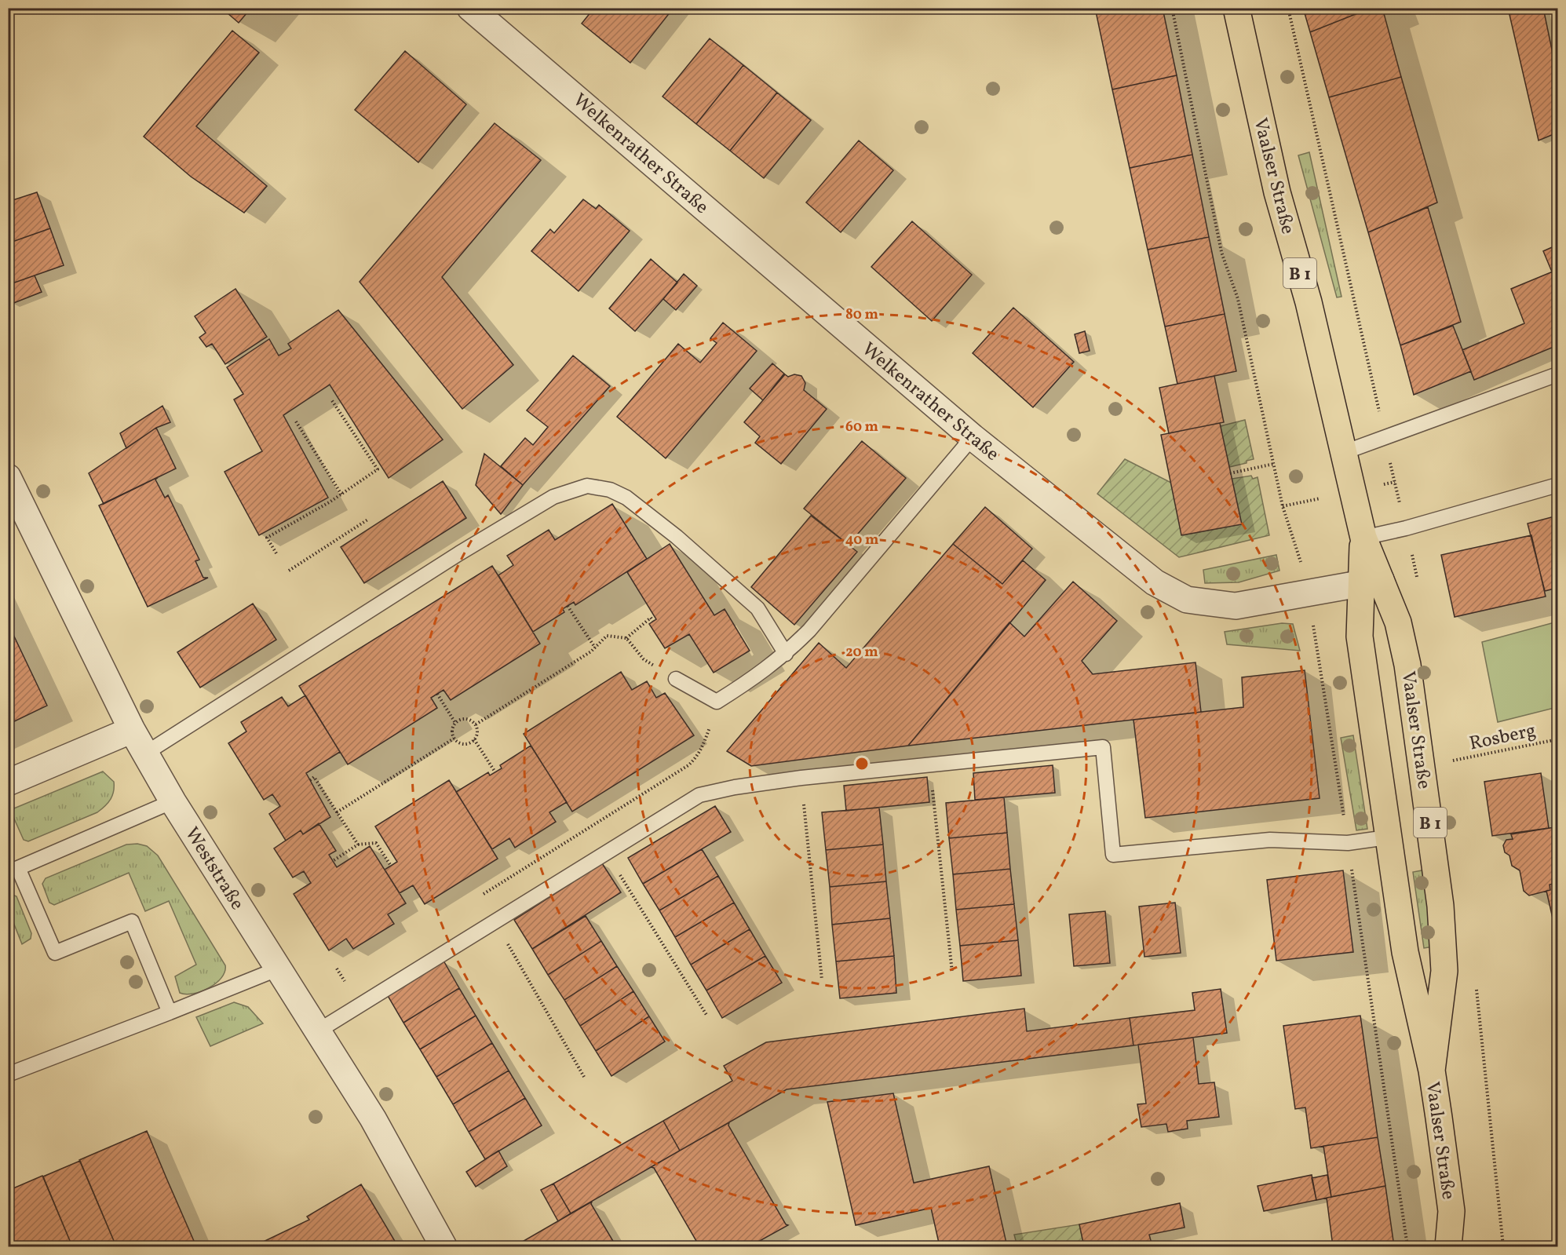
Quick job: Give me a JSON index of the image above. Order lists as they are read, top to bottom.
{
  "streets": {
    "main road": ["Vaalser Straße", "B 1"],
    "street": ["Welkenrather Straße", "Weststraße"],
    "path": ["Rosberg"]
  },
  "crossings": [
    ["Welkenrather Straße", "Vaalser Straße"]
  ],
  "rings": [
    "80 m",
    "60 m",
    "40 m",
    "20 m"
  ]
}
